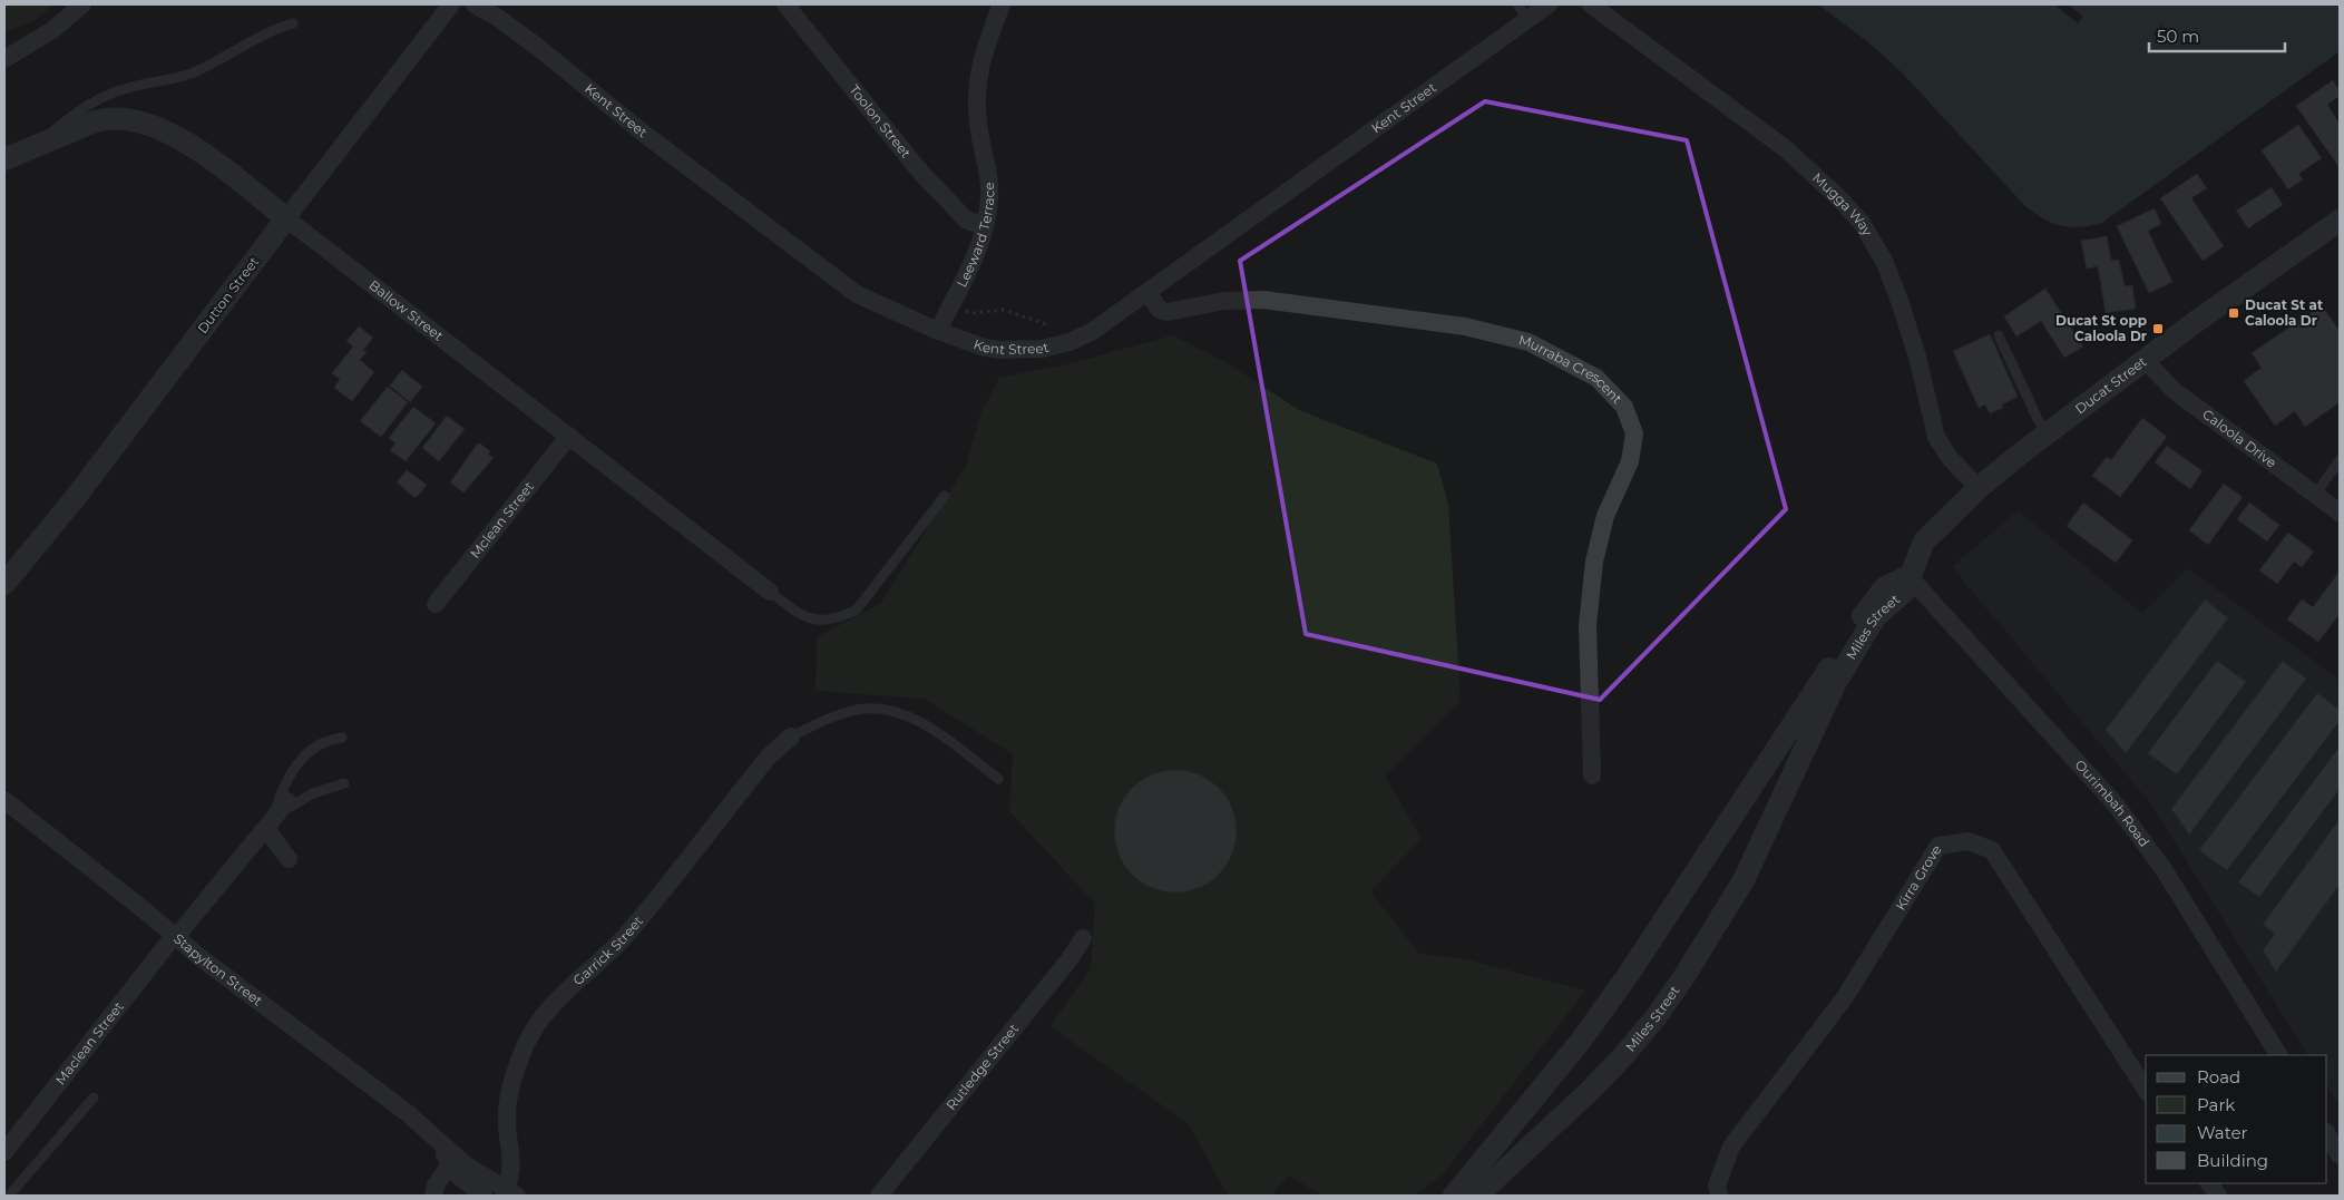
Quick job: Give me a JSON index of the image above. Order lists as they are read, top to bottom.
{
  "streets": {
    "street": [
      "Kent Street",
      "Toolon Street",
      "Mugga Way",
      "Leeward Terrace",
      "Dutton Street",
      "Ballow Street",
      "Murraba Crescent",
      "Ducat Street",
      "Caloola Drive",
      "Mclean Street",
      "Miles Street",
      "Ourimbah Road",
      "Kirra Grove",
      "Garrick Street",
      "Stapylton Street",
      "Maclean Street",
      "Rutledge Street"
    ]
  },
  "crossings": [
    ["Kent Street", "Leeward Terrace"],
    ["Kent Street", "Murraba Crescent"],
    ["Toolon Street", "Leeward Terrace"],
    ["Mugga Way", "Ducat Street"],
    ["Dutton Street", "Ballow Street"],
    ["Ballow Street", "Mclean Street"],
    ["Ducat Street", "Caloola Drive"],
    ["Ducat Street", "Miles Street"],
    ["Ducat Street", "Ourimbah Road"],
    ["Miles Street", "Ourimbah Road"],
    ["Garrick Street", "Stapylton Street"],
    ["Stapylton Street", "Maclean Street"]
  ],
  "places": {
    "transit": ["Ducat St at Caloola Dr", "Ducat St opp Caloola Dr"]
  },
  "legend": [
    "Road",
    "Park",
    "Water",
    "Building"
  ],
  "scale_bar": "50 m"
}
